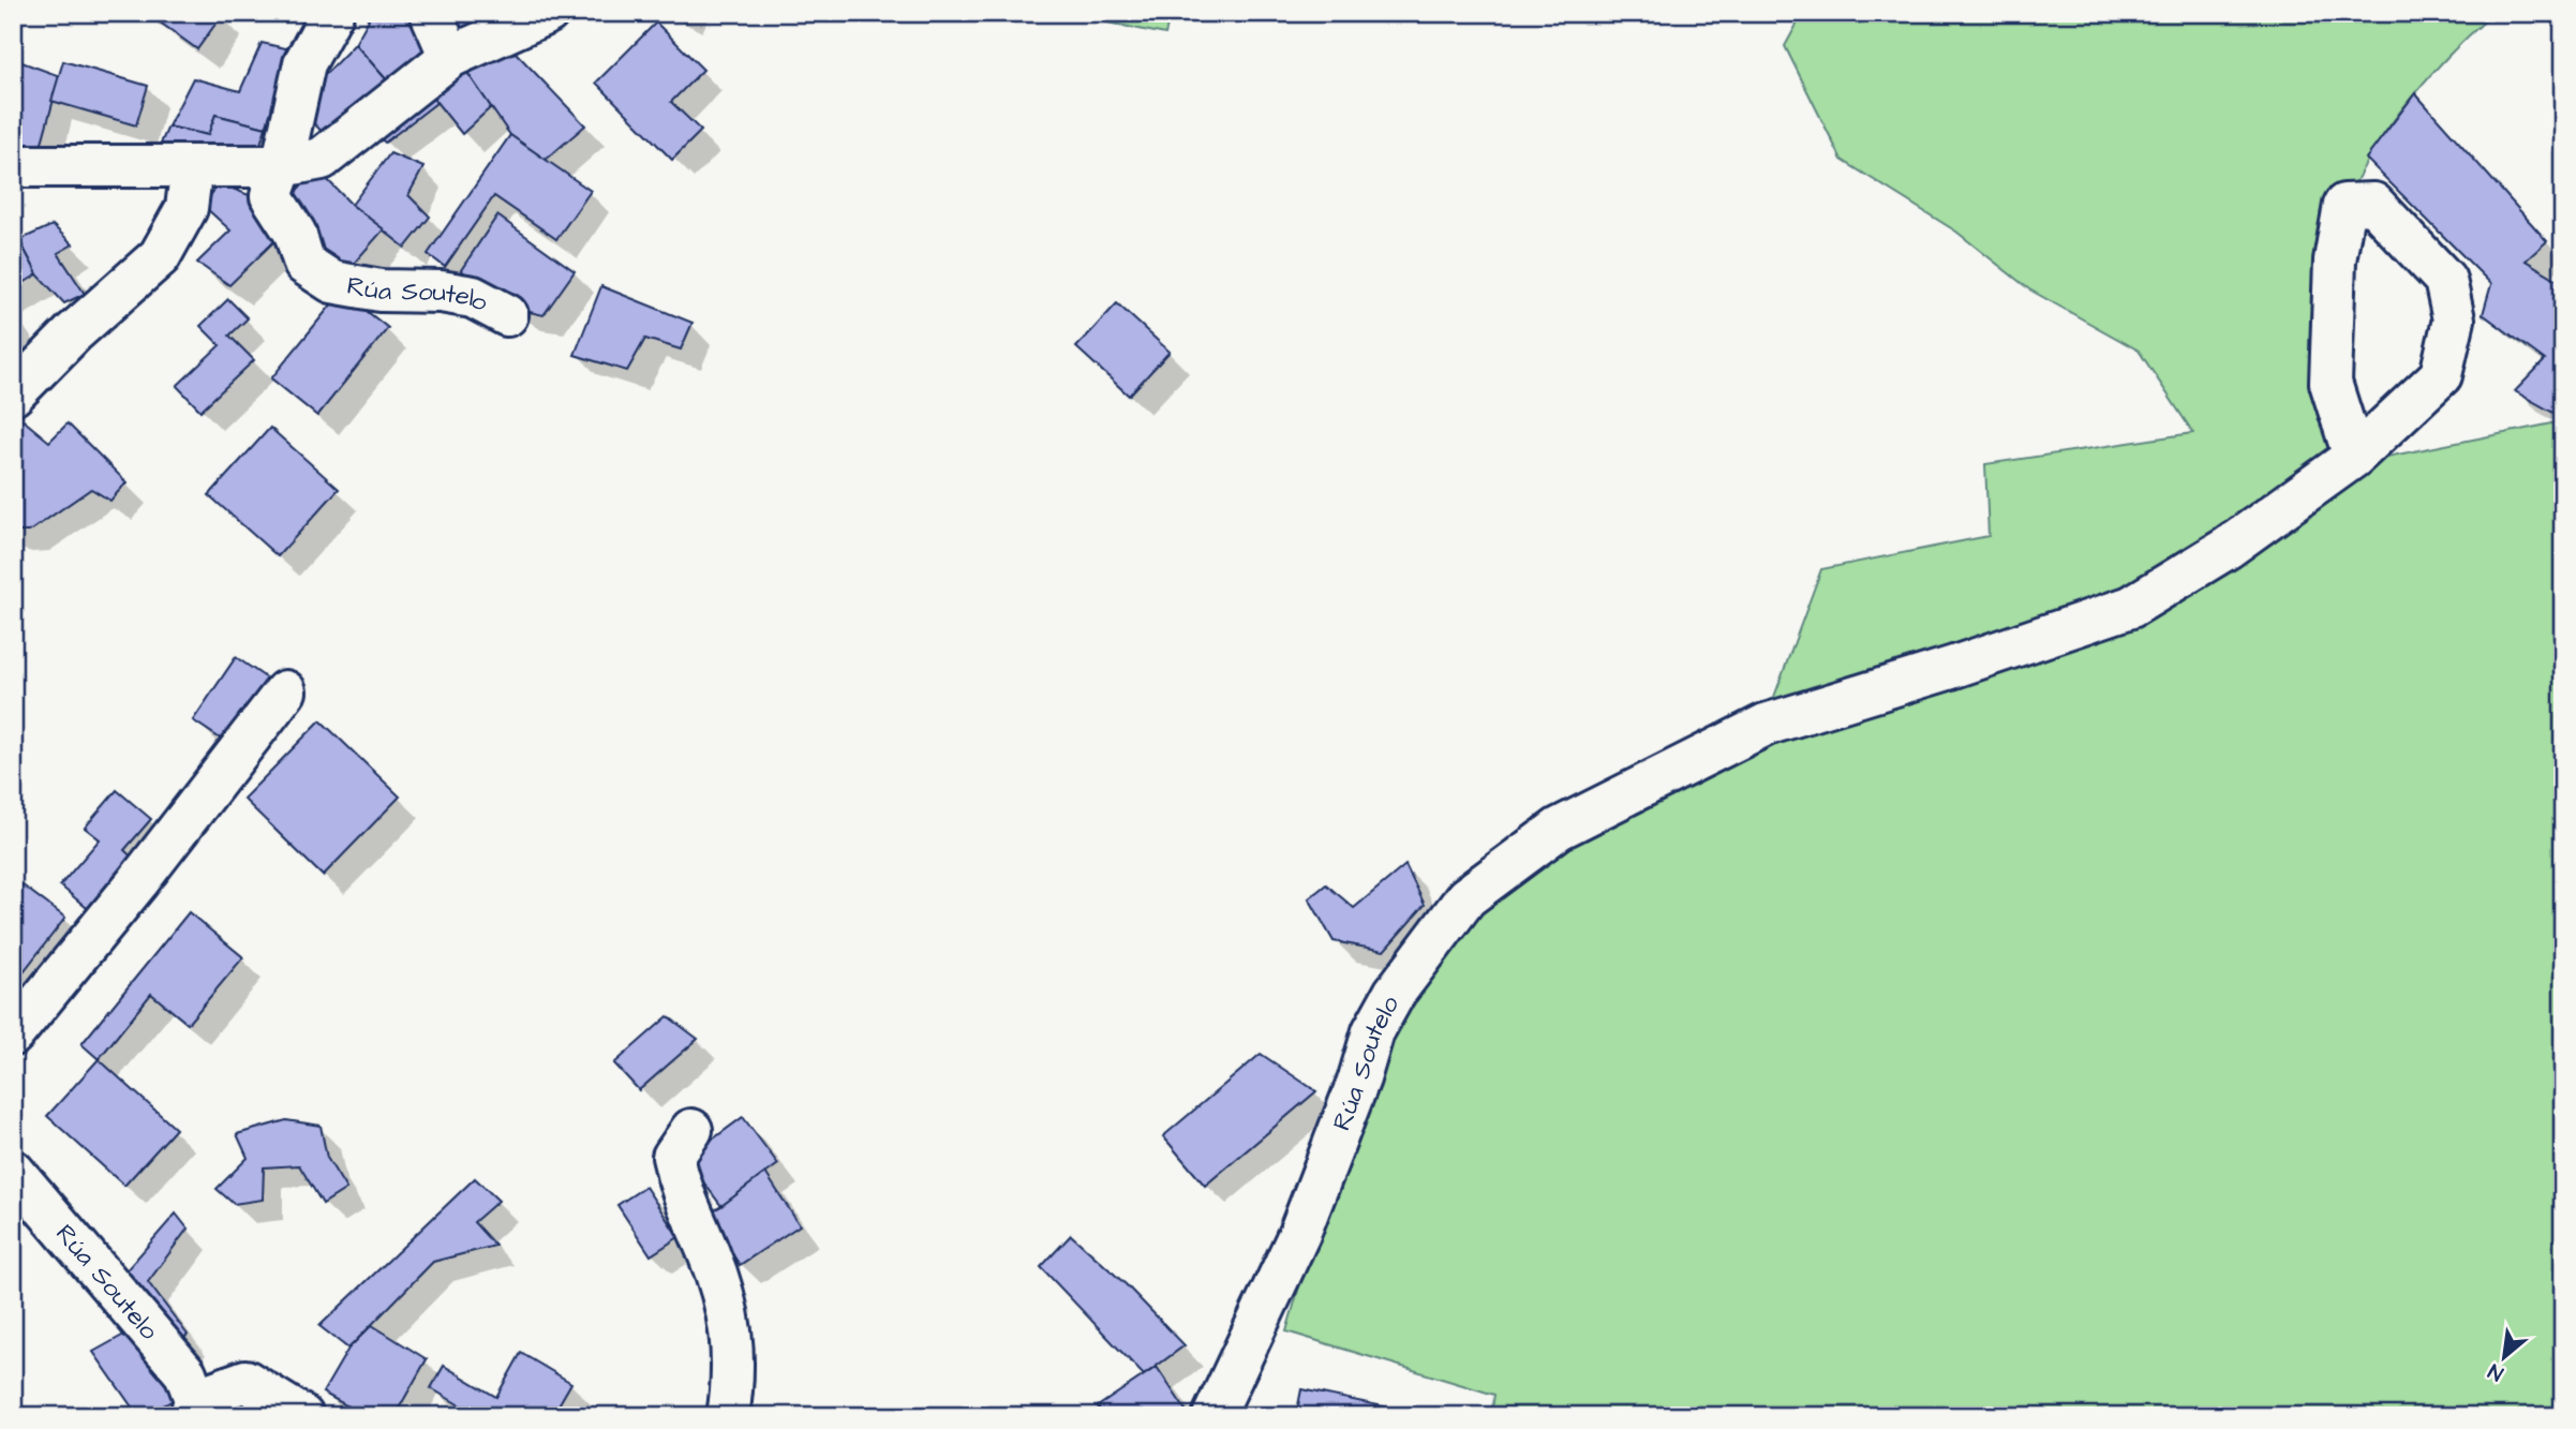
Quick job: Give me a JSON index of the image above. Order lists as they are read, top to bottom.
{
  "streets": {
    "street": ["Rúa Soutelo"]
  },
  "north": "bottom left"
}
